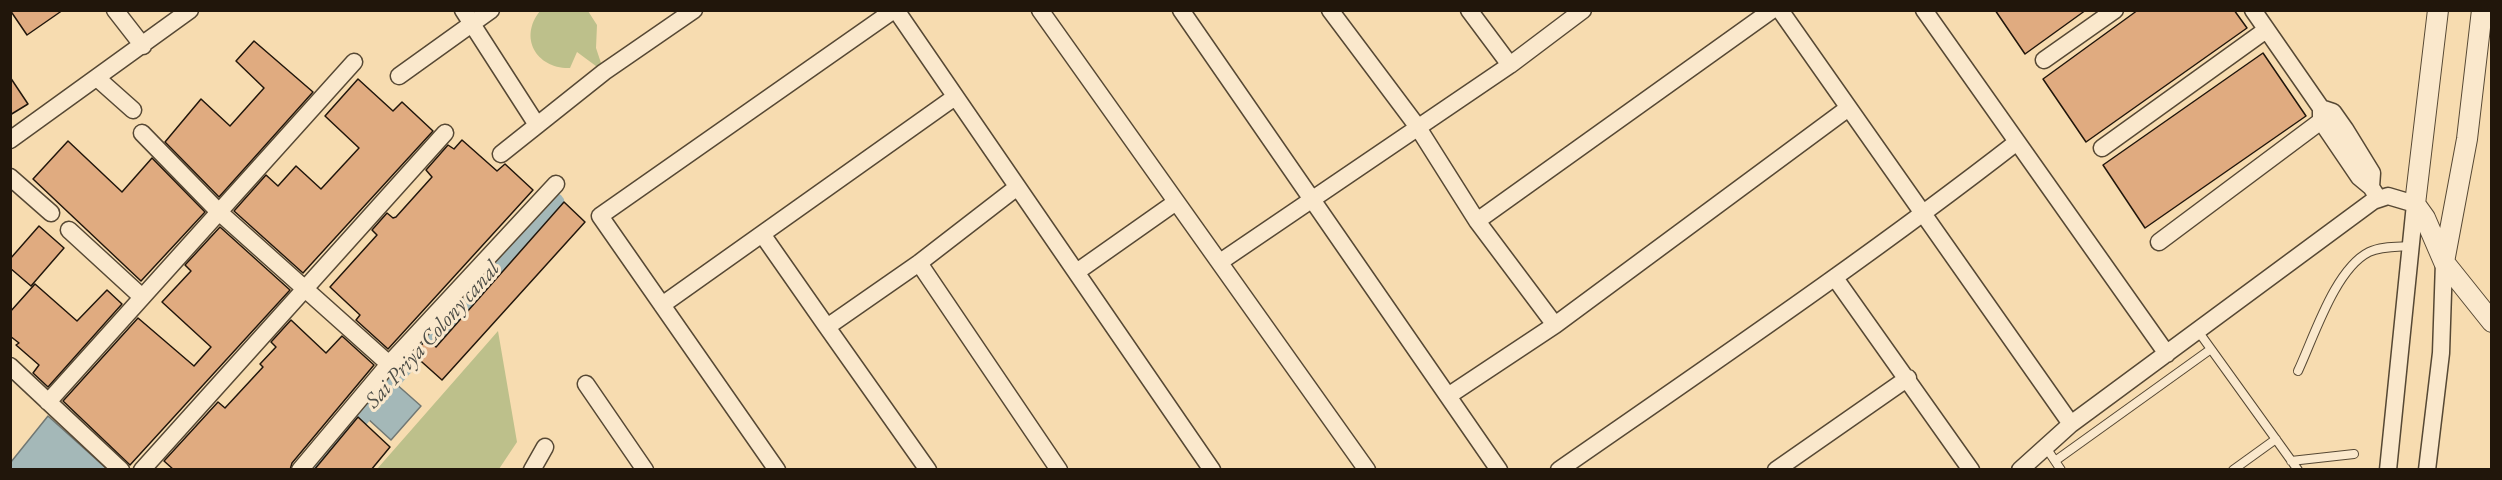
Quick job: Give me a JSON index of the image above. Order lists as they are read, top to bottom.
{
  "water": ["Sai Priya Colony canal"]
}
